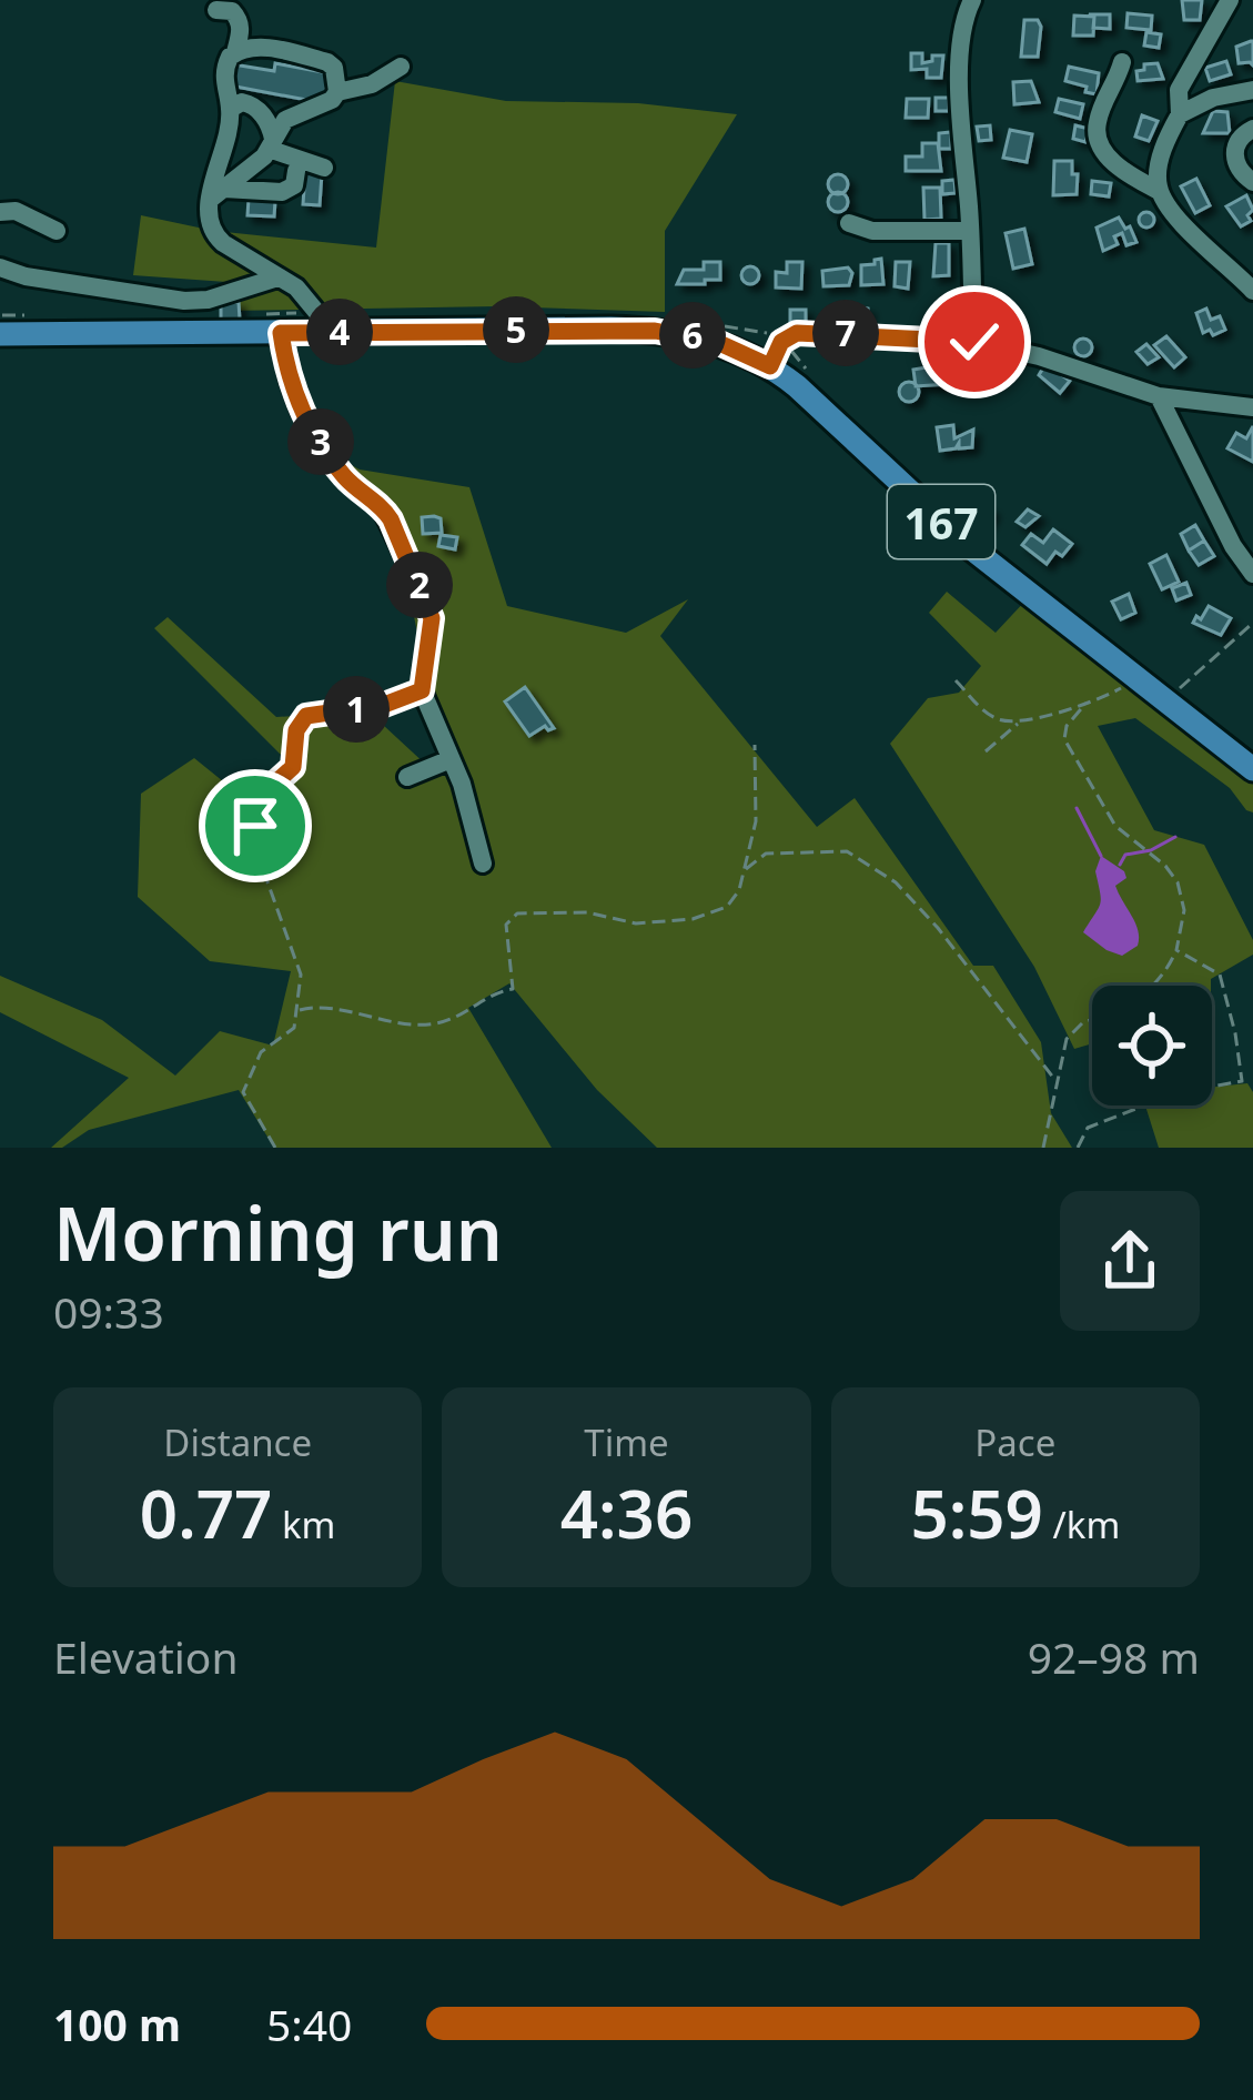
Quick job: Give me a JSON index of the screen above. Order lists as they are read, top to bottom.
{
  "streets": {
    "main road": ["167"]
  },
  "page": {
    "pins": [
      "5",
      "4",
      "7",
      "6",
      "3",
      "2",
      "1"
    ],
    "heading": ["Morning run", "09:33"],
    "stats": [
      ["Distance", "0.77 km"],
      ["Time", "4:36"],
      ["Pace", "5:59 /km"]
    ],
    "chart": ["Elevation", "92–98 m"],
    "list": [
      {
        "name": "100 m",
        "note": "5:40"
      }
    ]
  }
}
